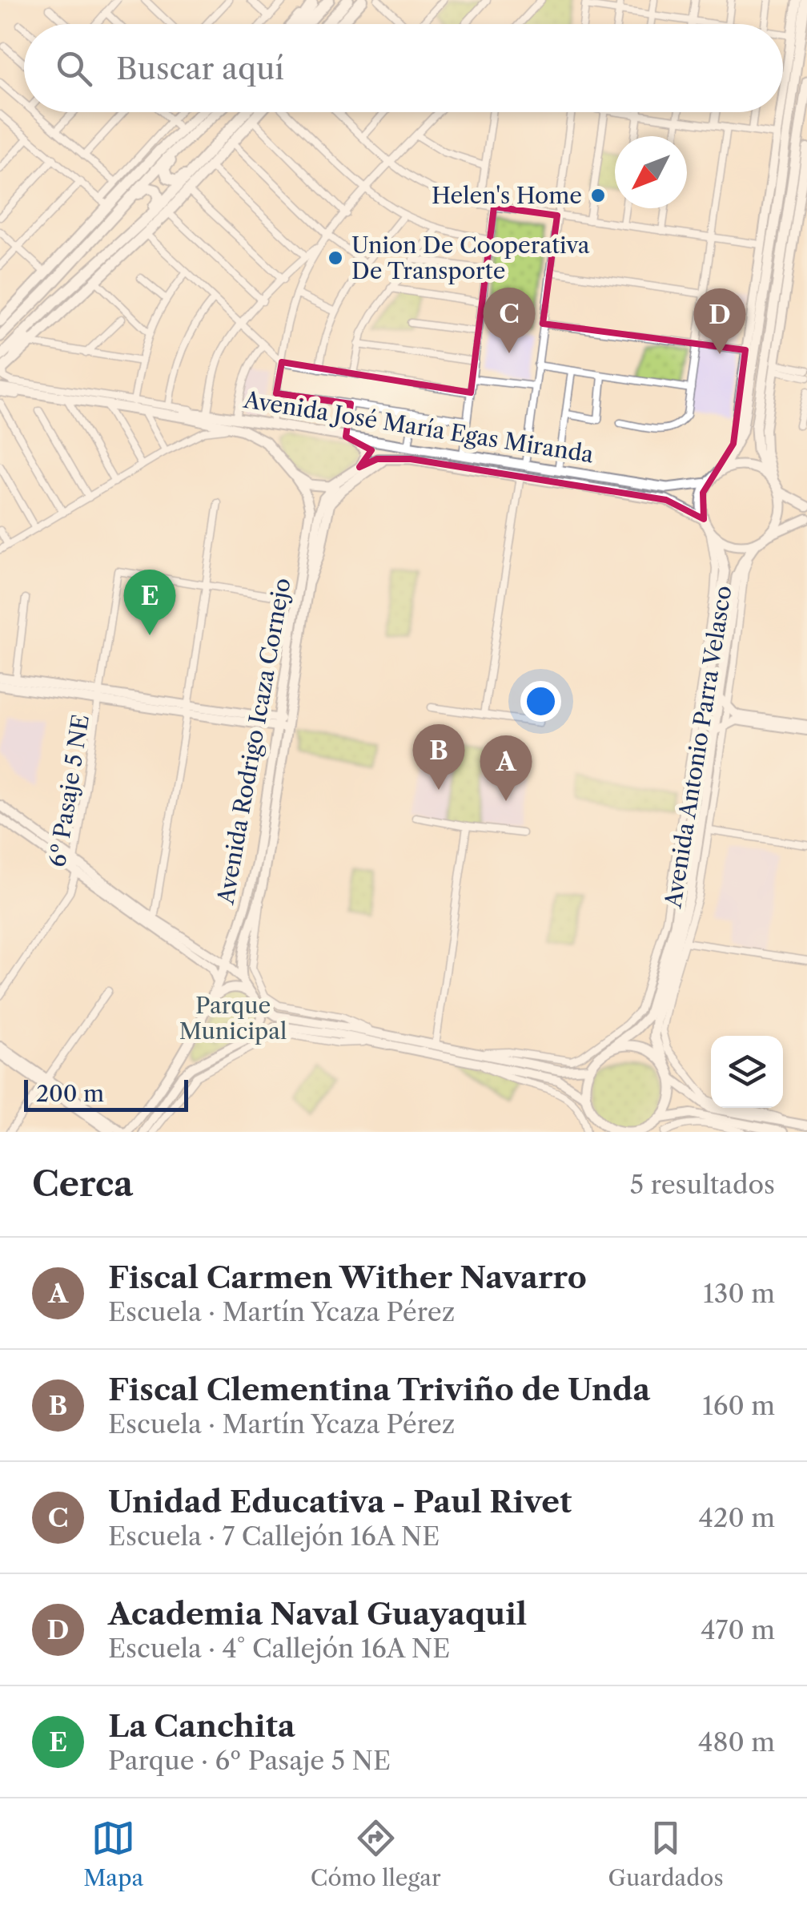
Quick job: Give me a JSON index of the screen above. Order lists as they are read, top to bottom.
{
  "streets": {
    "main road": ["Avenida José María Egas Miranda", "Avenida Antonio Parra Velasco"],
    "street": ["Avenida Rodrigo Icaza Cornejo", "6º Pasaje 5 NE"]
  },
  "crossings": [
    ["Avenida José María Egas Miranda", "Avenida Rodrigo Icaza Cornejo"],
    ["Avenida José María Egas Miranda", "Avenida Antonio Parra Velasco"]
  ],
  "parks": ["Parque Municipal"],
  "places": ["Helen's Home", "Union De Cooperativa De Transporte"],
  "scale_bar": "200 m",
  "north": "bottom left",
  "page": {
    "search": "Buscar aquí",
    "pins": [
      "C",
      "D",
      "E",
      "B",
      "A"
    ],
    "scale": "200 m",
    "heading": ["Cerca", "5 resultados"],
    "list": [
      {
        "mark": "A",
        "name": "Fiscal Carmen Wither Navarro",
        "note": "Escuela · Martín Ycaza Pérez",
        "value": "130 m"
      },
      {
        "mark": "B",
        "name": "Fiscal Clementina Triviño de Unda",
        "note": "Escuela · Martín Ycaza Pérez",
        "value": "160 m"
      },
      {
        "mark": "C",
        "name": "Unidad Educativa - Paul Rivet",
        "note": "Escuela · 7 Callejón 16A NE",
        "value": "420 m"
      },
      {
        "mark": "D",
        "name": "Academia Naval Guayaquil",
        "note": "Escuela · 4° Callejón 16A NE",
        "value": "470 m"
      },
      {
        "mark": "E",
        "name": "La Canchita",
        "note": "Parque · 6º Pasaje 5 NE",
        "value": "480 m"
      }
    ],
    "nav": ["Mapa", "Cómo llegar", "Guardados"]
  }
}
